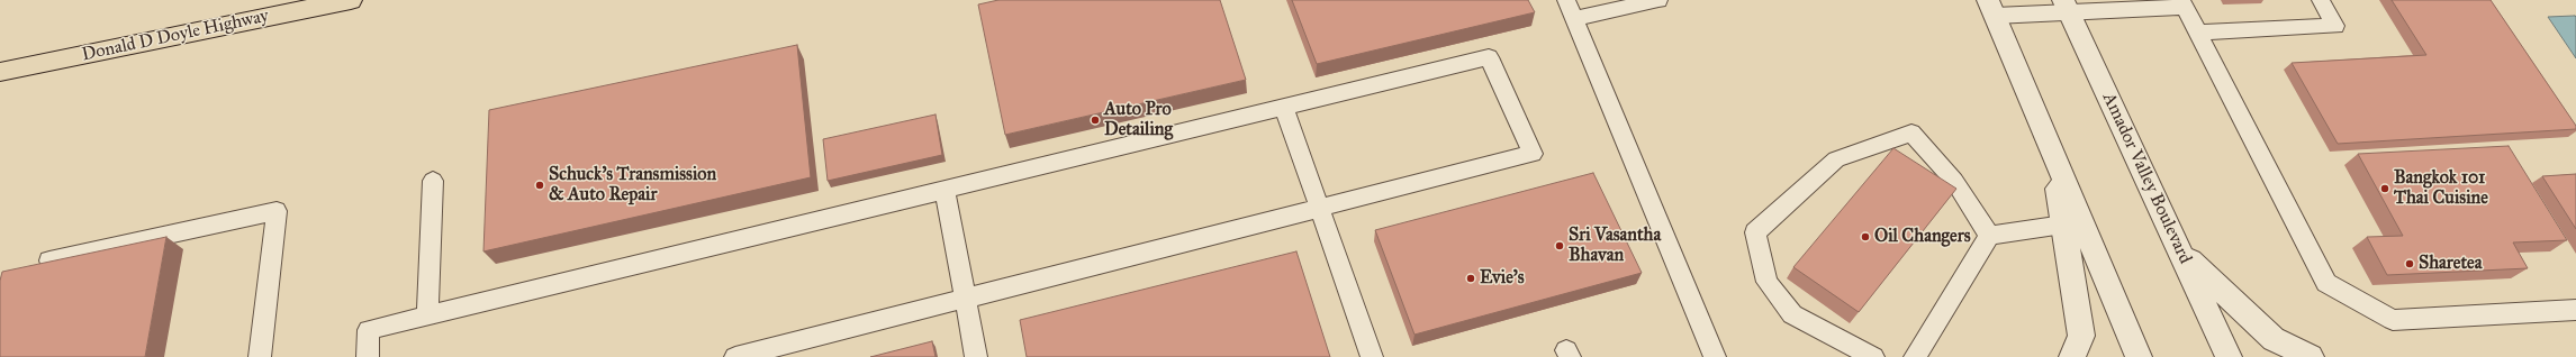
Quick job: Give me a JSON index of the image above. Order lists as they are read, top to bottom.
{
  "streets": {
    "highway": ["Donald D Doyle Highway"],
    "street": ["Amador Valley Boulevard"]
  },
  "places": [
    "Auto Pro Detailing",
    "Schuck’s Transmission & Auto Repair",
    "Bangkok 101 Thai Cuisine",
    "Oil Changers",
    "Sri Vasantha Bhavan",
    "Sharetea",
    "Evie's"
  ]
}
